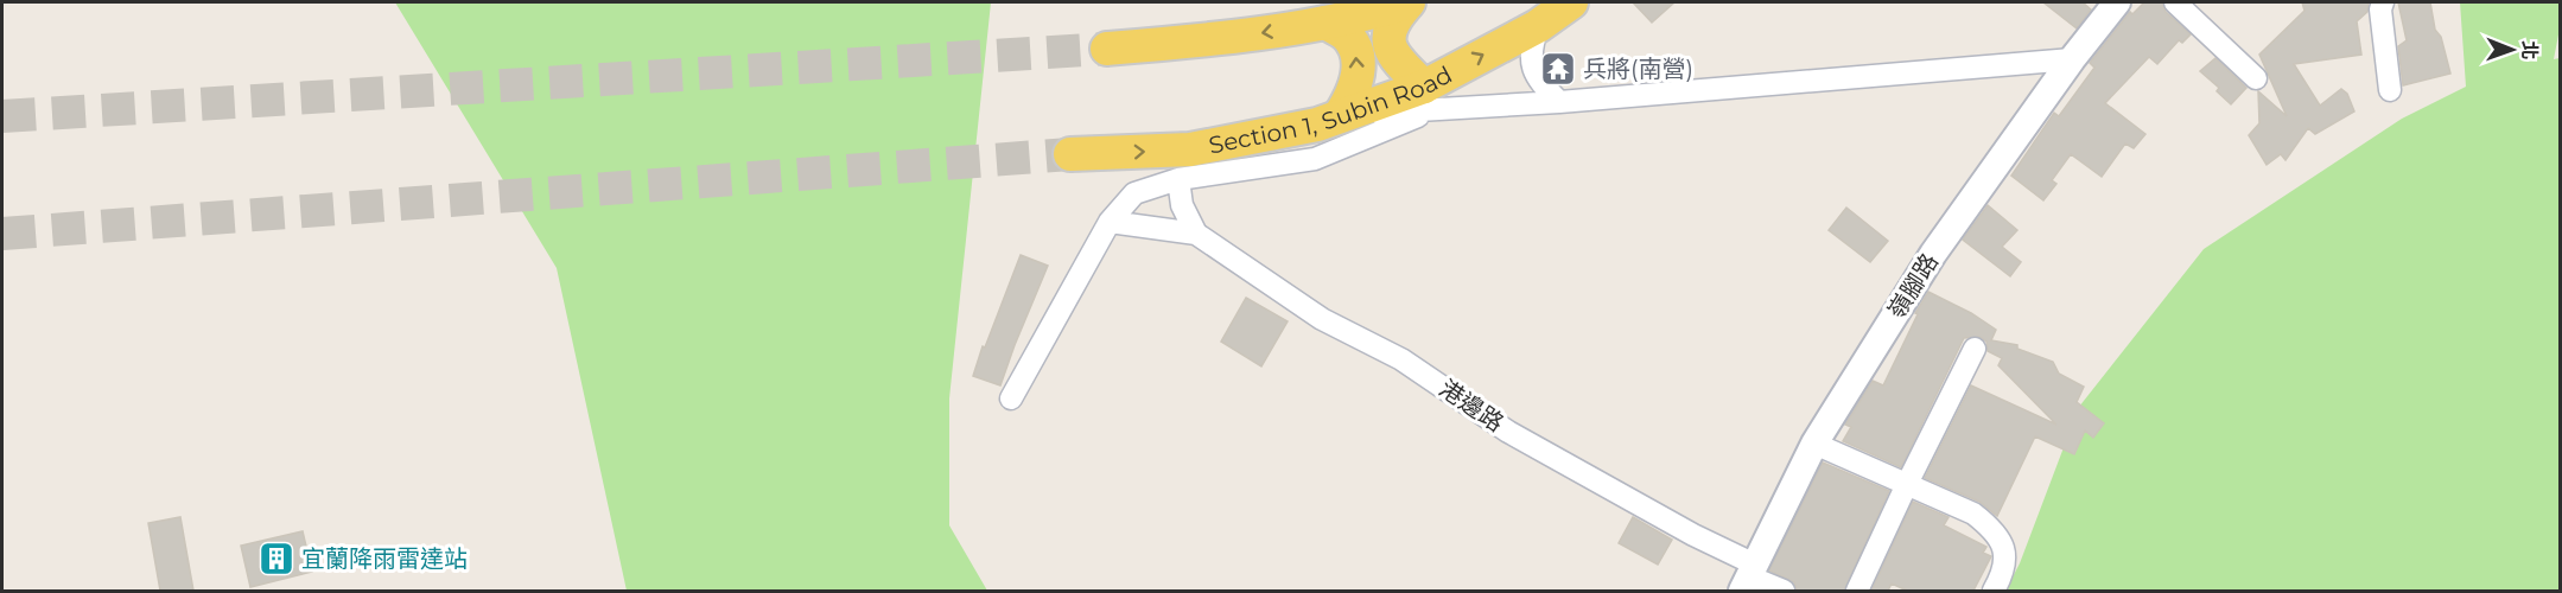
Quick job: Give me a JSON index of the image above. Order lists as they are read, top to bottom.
{
  "streets": {
    "main road": ["Section 1, Subin Road"],
    "street": ["嶺腳路", "港邊路"]
  },
  "crossings": [
    ["嶺腳路", "港邊路"]
  ],
  "places": {
    "temple": ["兵將(南營)"],
    "building": ["宜蘭降雨雷達站"]
  },
  "north": "right"
}
